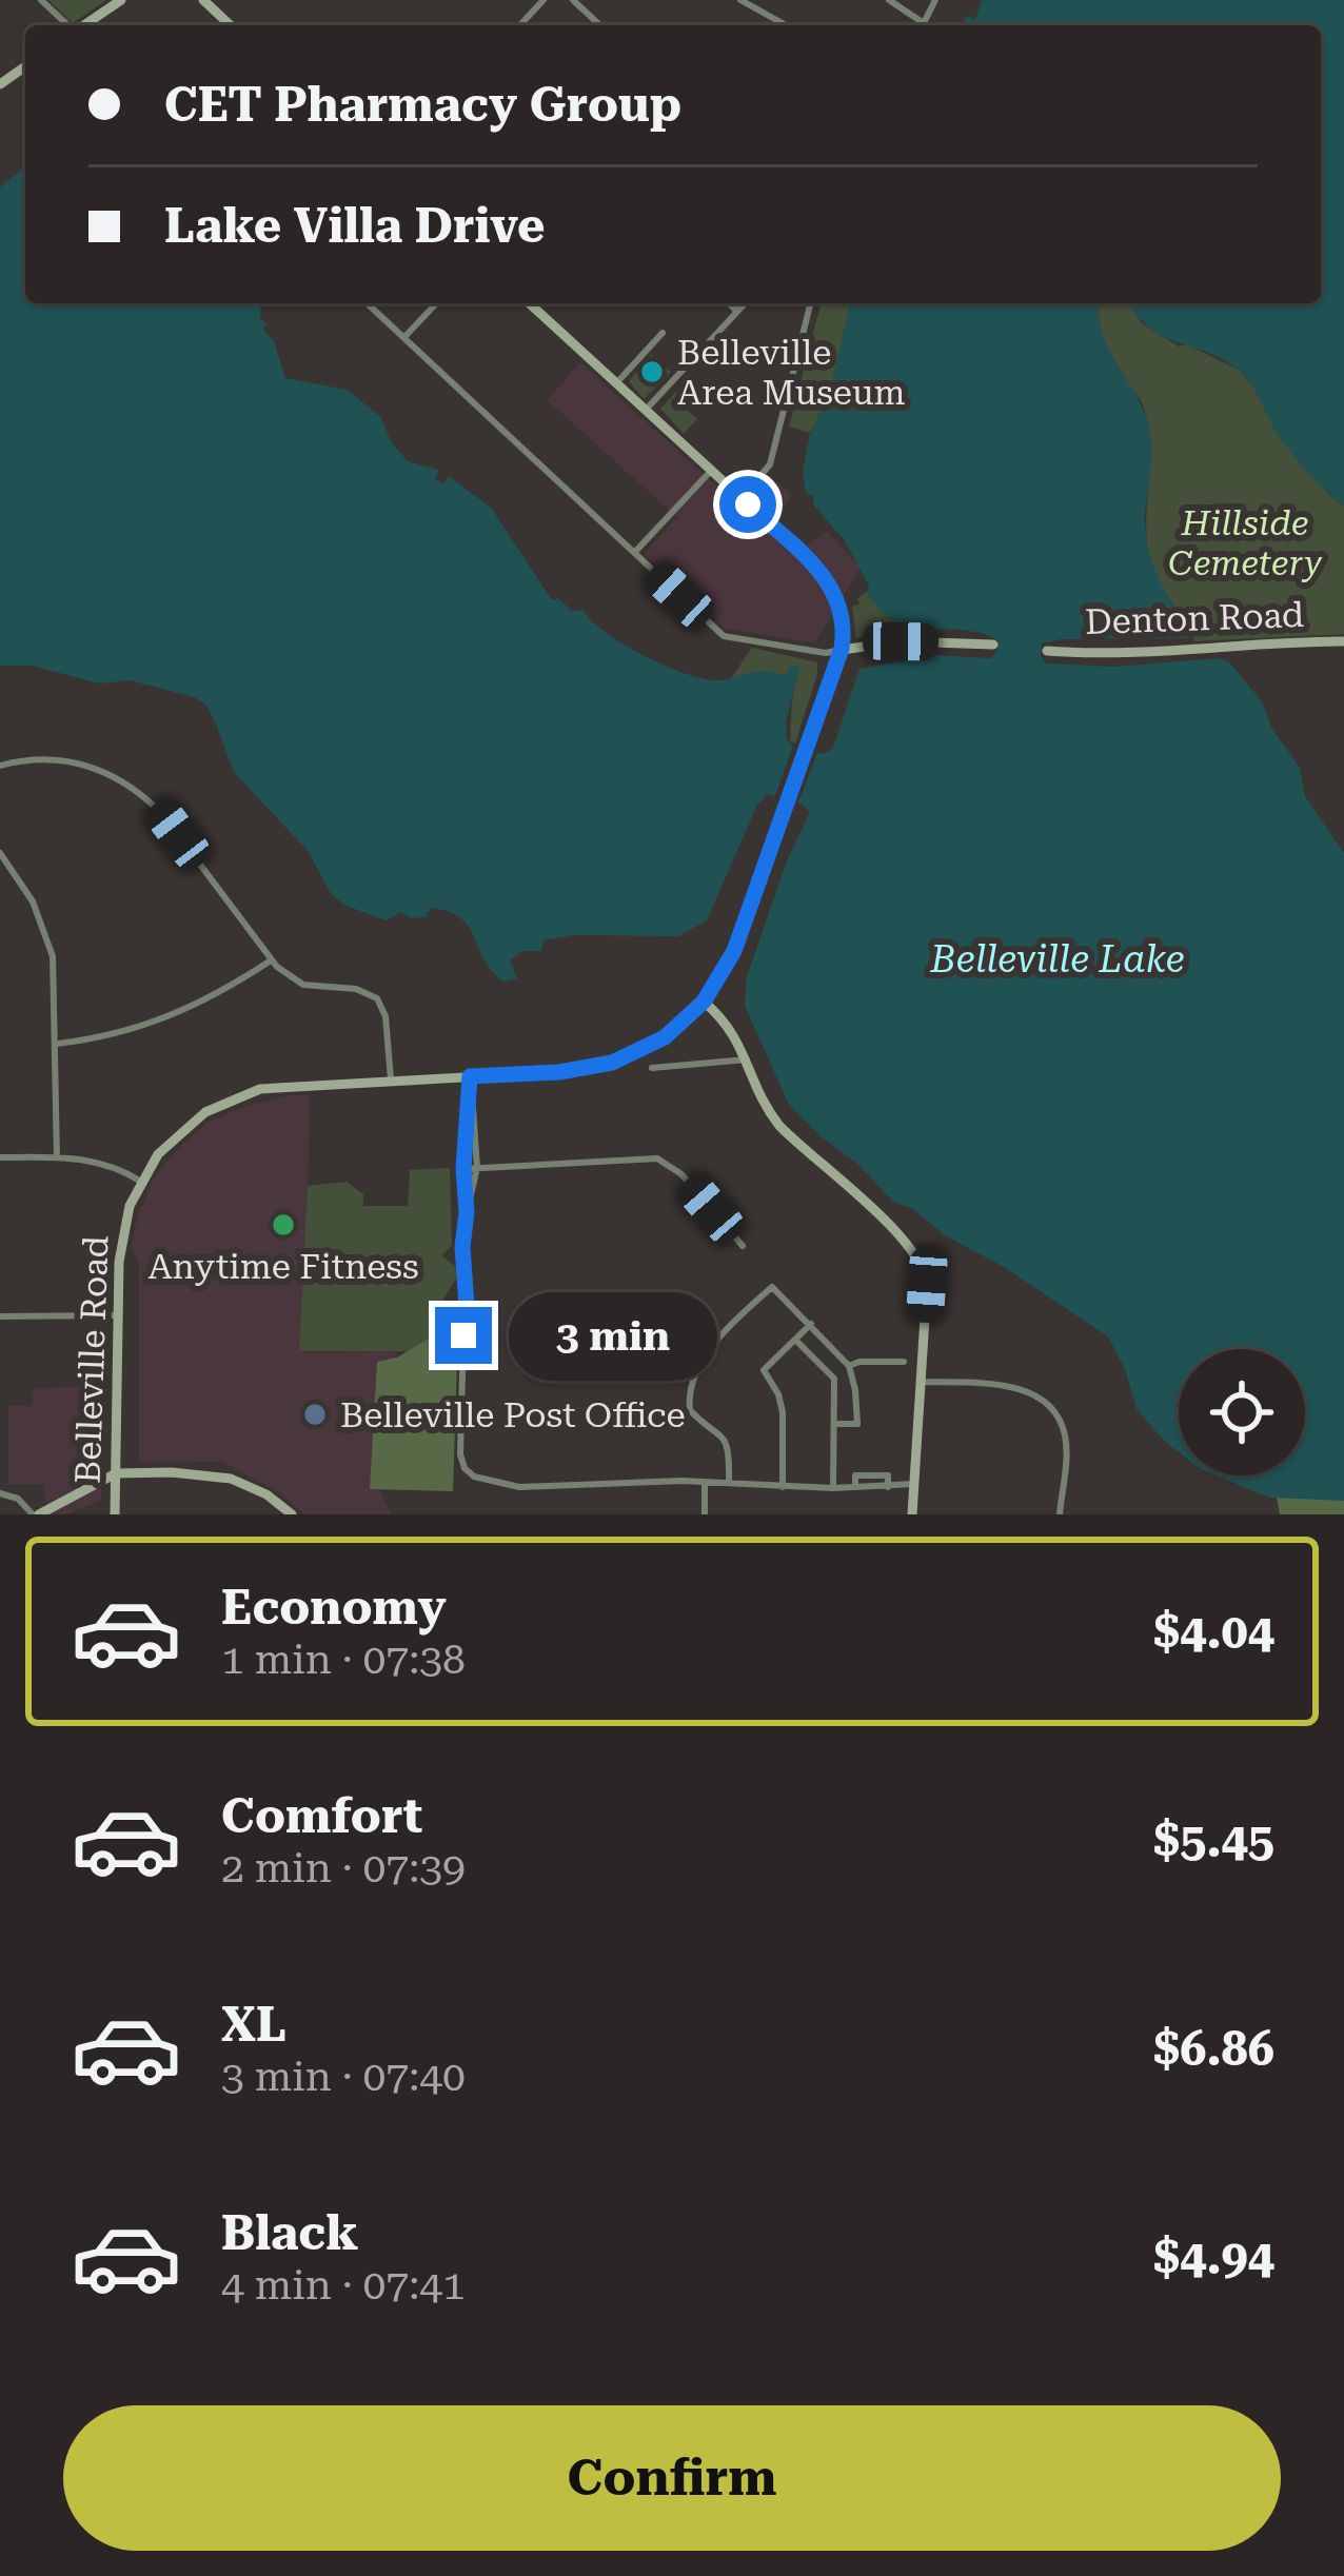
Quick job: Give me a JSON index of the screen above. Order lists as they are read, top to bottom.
{
  "streets": {
    "main road": ["Denton Road", "Belleville Road"]
  },
  "water": ["Belleville Lake"],
  "parks": ["Hillside Cemetery"],
  "places": ["Belleville Area Museum", "Anytime Fitness", "Belleville Post Office"],
  "page": {
    "banner": ["CET Pharmacy Group", "Lake Villa Drive"],
    "bubble": "3 min",
    "list": [
      {
        "name": "Economy",
        "note": "1 min · 07:38",
        "value": "$4.04"
      },
      {
        "name": "Comfort",
        "note": "2 min · 07:39",
        "value": "$5.45"
      },
      {
        "name": "XL",
        "note": "3 min · 07:40",
        "value": "$6.86"
      },
      {
        "name": "Black",
        "note": "4 min · 07:41",
        "value": "$4.94"
      }
    ],
    "buttons": "Confirm"
  }
}
